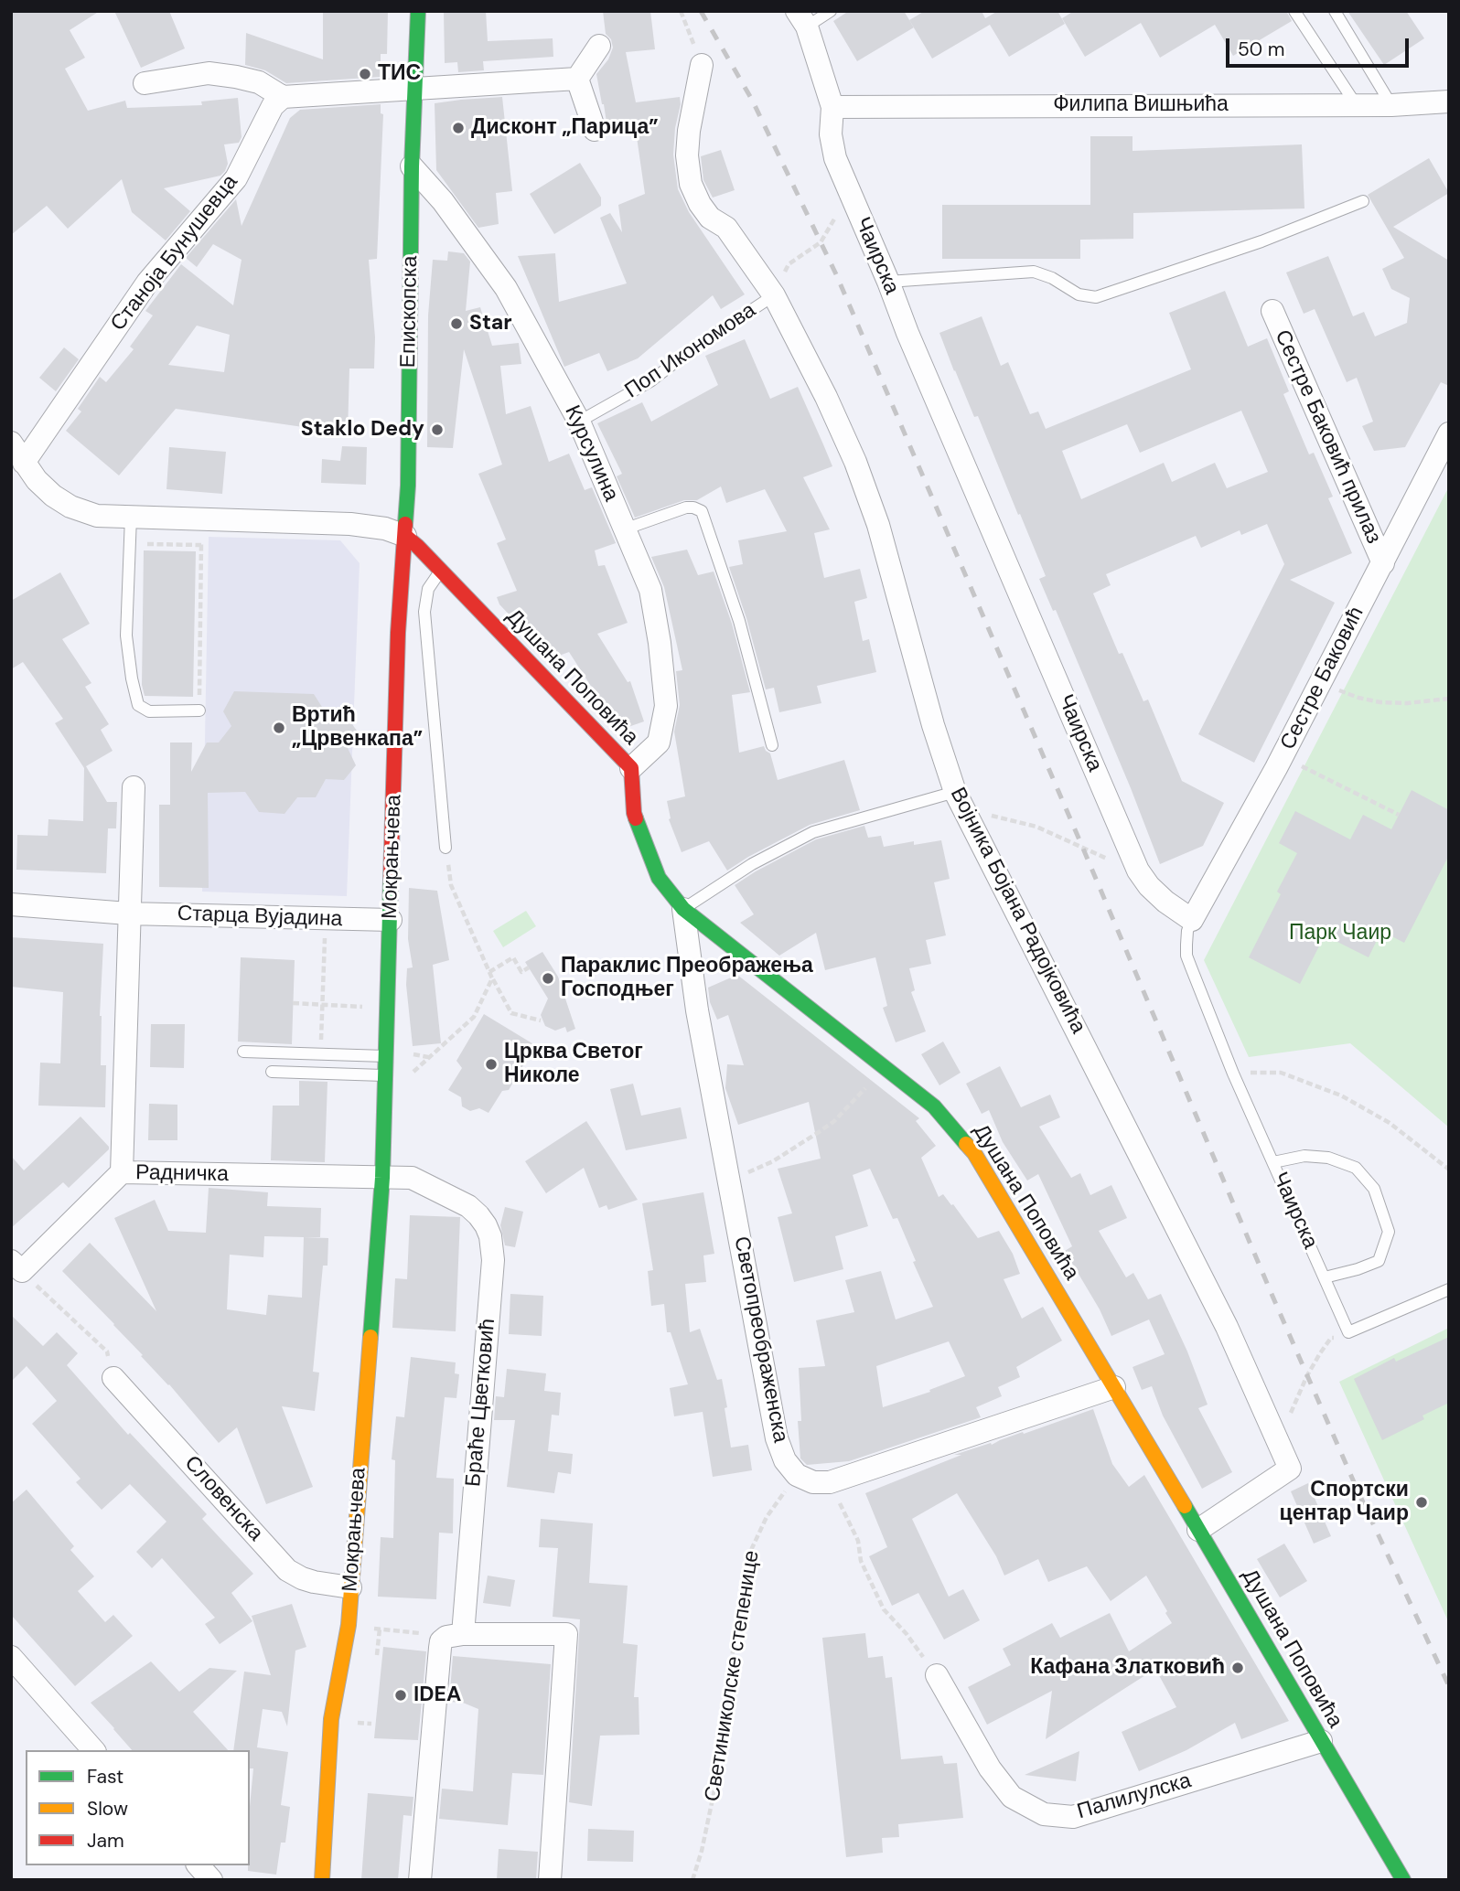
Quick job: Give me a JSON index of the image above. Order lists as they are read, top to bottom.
{
  "streets": {
    "street": [
      "Филипа Вишњића",
      "Станоја Бунушевца",
      "Чаирска",
      "Епископска",
      "Поп Икономова",
      "Сестре Баковић прилаз",
      "Курсулина",
      "Душана Поповића",
      "Сестре Баковић",
      "Мокрањчева",
      "Војника Бојана Радојковића",
      "Старца Вујадина",
      "Радничка",
      "Светопреображенска",
      "Браће Цветковић",
      "Словенска",
      "Палилулска"
    ],
    "path": ["Светиниколске степенице"]
  },
  "crossings": [
    ["Филипа Вишњића", "Чаирска"],
    ["Чаирска", "Сестре Баковић"],
    ["Епископска", "Курсулина"],
    ["Епископска", "Душана Поповића"],
    ["Епископска", "Мокрањчева"],
    ["Поп Икономова", "Курсулина"],
    ["Поп Икономова", "Војника Бојана Радојковића"],
    ["Сестре Баковић прилаз", "Сестре Баковић"],
    ["Курсулина", "Душана Поповића"],
    ["Душана Поповића", "Мокрањчева"],
    ["Душана Поповића", "Војника Бојана Радојковића"],
    ["Душана Поповића", "Светопреображенска"],
    ["Душана Поповића", "Палилулска"],
    ["Мокрањчева", "Старца Вујадина"],
    ["Мокрањчева", "Радничка"],
    ["Мокрањчева", "Браће Цветковић"],
    ["Мокрањчева", "Словенска"],
    ["Радничка", "Браће Цветковић"],
    ["Светопреображенска", "Светиниколске степенице"]
  ],
  "parks": ["Парк Чаир"],
  "places": [
    "ТИС",
    "Дисконт „Парица”",
    "Star",
    "Staklo Dedy",
    "Вртић „Црвенкапа”",
    "Параклис Преображења Господњег",
    "Црква Светог Николе",
    "Спортски центар Чаир",
    "Кафана Златковић",
    "IDEA"
  ],
  "legend": ["Fast", "Slow", "Jam"],
  "scale_bar": "50 m"
}
